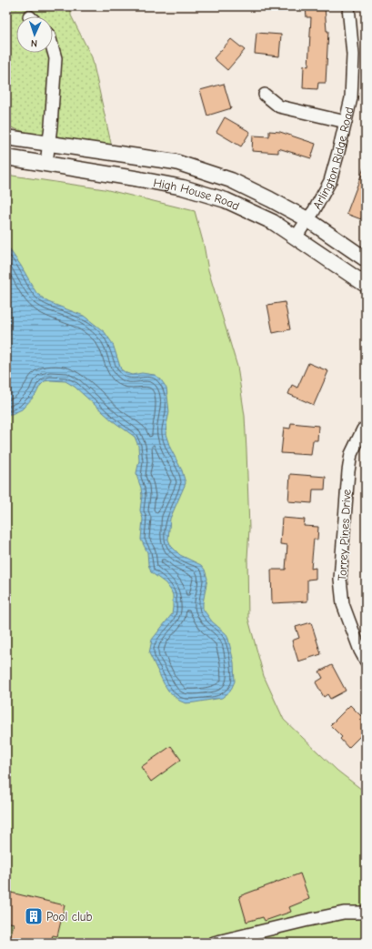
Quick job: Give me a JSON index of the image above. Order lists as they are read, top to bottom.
{
  "streets": {
    "main road": ["High House Road"],
    "street": ["Arlington Ridge Road", "Torrey Pines Drive"]
  },
  "crossings": [
    ["Arlington Ridge Road", "High House Road"]
  ],
  "places": {
    "building": ["Pool club"]
  },
  "north": "bottom"
}
